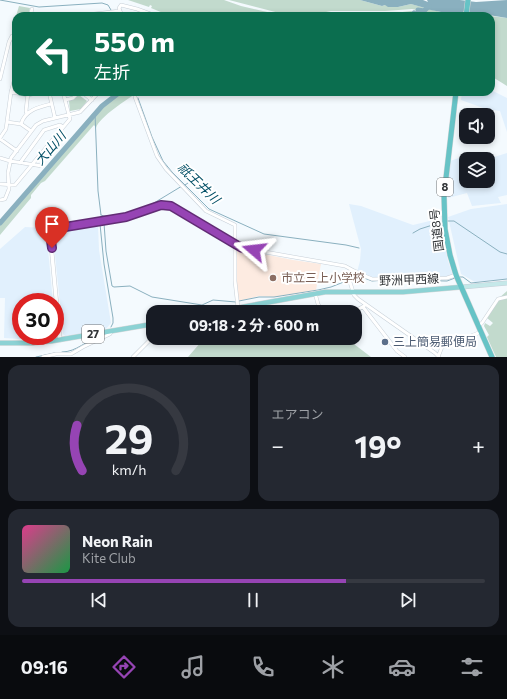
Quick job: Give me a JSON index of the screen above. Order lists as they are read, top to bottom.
{
  "streets": {
    "highway": ["8", "国道8号"],
    "main road": ["野洲甲西線", "27"]
  },
  "crossings": [
    ["国道8号", "野洲甲西線"]
  ],
  "water": ["大山川", "祇王井川"],
  "places": ["市立三上小学校", "三上簡易郵便局"],
  "page": {
    "turn": ["550 m", "左折"],
    "limit": "30",
    "trip": "09:18 · 2 分 · 600 m",
    "tile": "エアコン",
    "heat": ["−", "19°", "+"],
    "song": ["Neon Rain", "Kite Club"],
    "tabs": "09:16",
    "gauge": ["29", "km/h"]
  }
}
